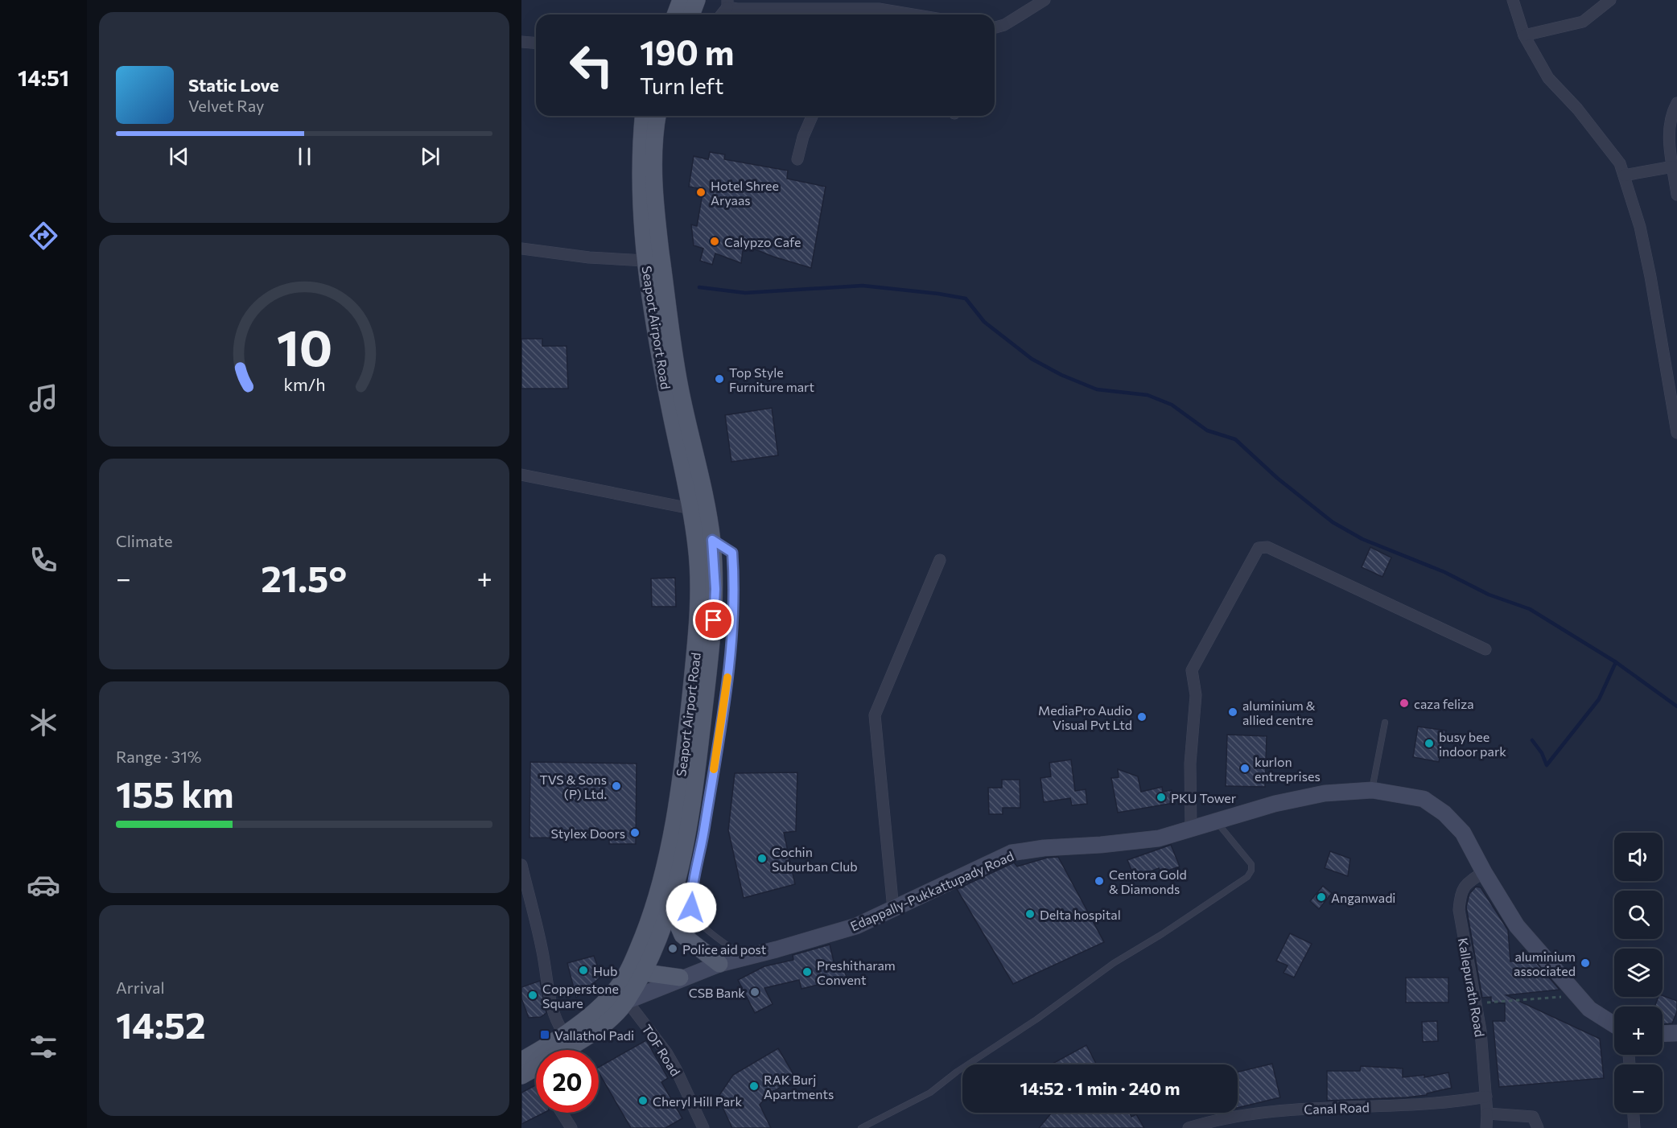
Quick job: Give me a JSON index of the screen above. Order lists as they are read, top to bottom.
{
  "streets": {
    "main road": ["Seaport Airport Road", "Edappally-Pukkattupady Road"],
    "street": ["Kallepurath Road", "TOF Road", "Canal Road"]
  },
  "crossings": [
    ["Seaport Airport Road", "Edappally-Pukkattupady Road"],
    ["Seaport Airport Road", "TOF Road"],
    ["Edappally-Pukkattupady Road", "Kallepurath Road"],
    ["Edappally-Pukkattupady Road", "TOF Road"],
    ["Kallepurath Road", "Canal Road"]
  ],
  "places": {
    "other": [
      "Hotel Shree Aryaas",
      "Calypzo Cafe",
      "Top Style Furniture mart",
      "caza feliza",
      "aluminium & allied centre",
      "MediaPro Audio Visual Pvt Ltd",
      "busy bee indoor park",
      "kurlon entreprises",
      "TVS & Sons (P) Ltd.",
      "PKU Tower",
      "Stylex Doors",
      "Cochin Suburban Club",
      "Centora Gold & Diamonds",
      "Anganwadi",
      "Delta hospital",
      "Police aid post",
      "aluminium associated",
      "Hub",
      "Preshitharam Convent",
      "CSB Bank",
      "Copperstone Square",
      "RAK Burj Apartments",
      "Cheryl Hill Park"
    ],
    "transit": ["Vallathol Padi"]
  },
  "page": {
    "tabs": "14:51",
    "turn": ["190 m", "Turn left"],
    "song": ["Static Love", "Velvet Ray"],
    "tile": [
      "Climate",
      ["Range · 31%", "155 km"],
      ["Arrival", "14:52"]
    ],
    "heat": ["−", "21.5°", "+"],
    "map_buttons": ["+", "−"],
    "limit": "20",
    "trip": "14:52 · 1 min · 240 m",
    "gauge": ["10", "km/h"]
  }
}
